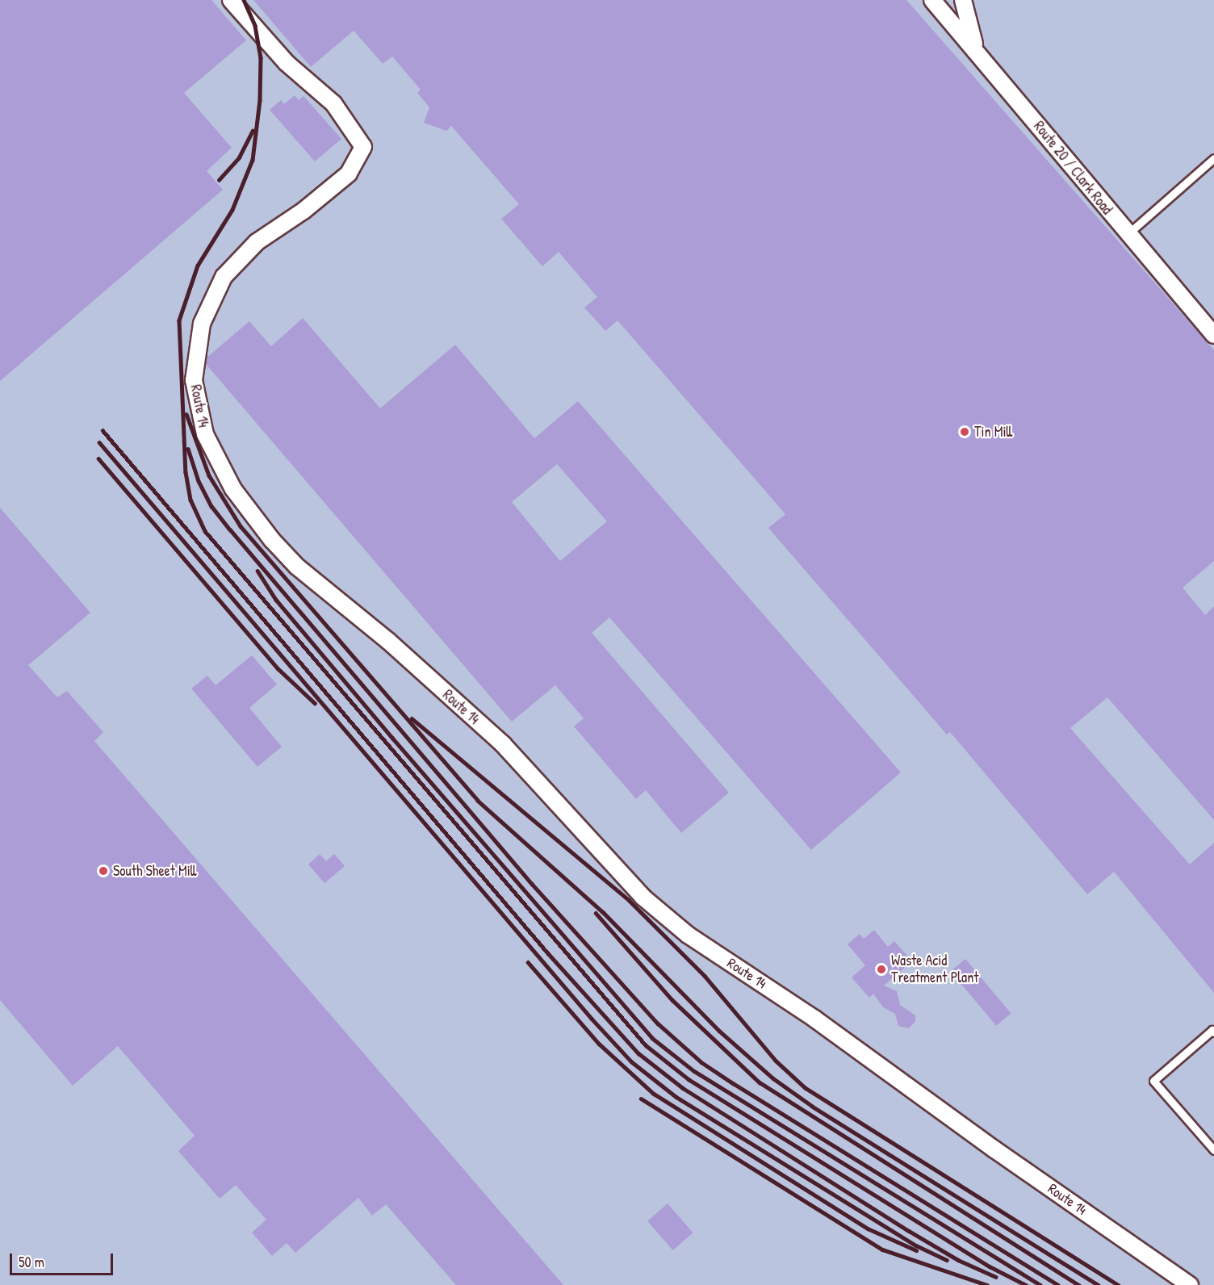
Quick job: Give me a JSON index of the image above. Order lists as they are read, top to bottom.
{
  "streets": {
    "street": ["Route 20 / Clark Road", "Route 14"]
  },
  "places": ["Tin Mill", "South Sheet Mill", "Waste Acid Treatment Plant"],
  "scale_bar": "50 m"
}
